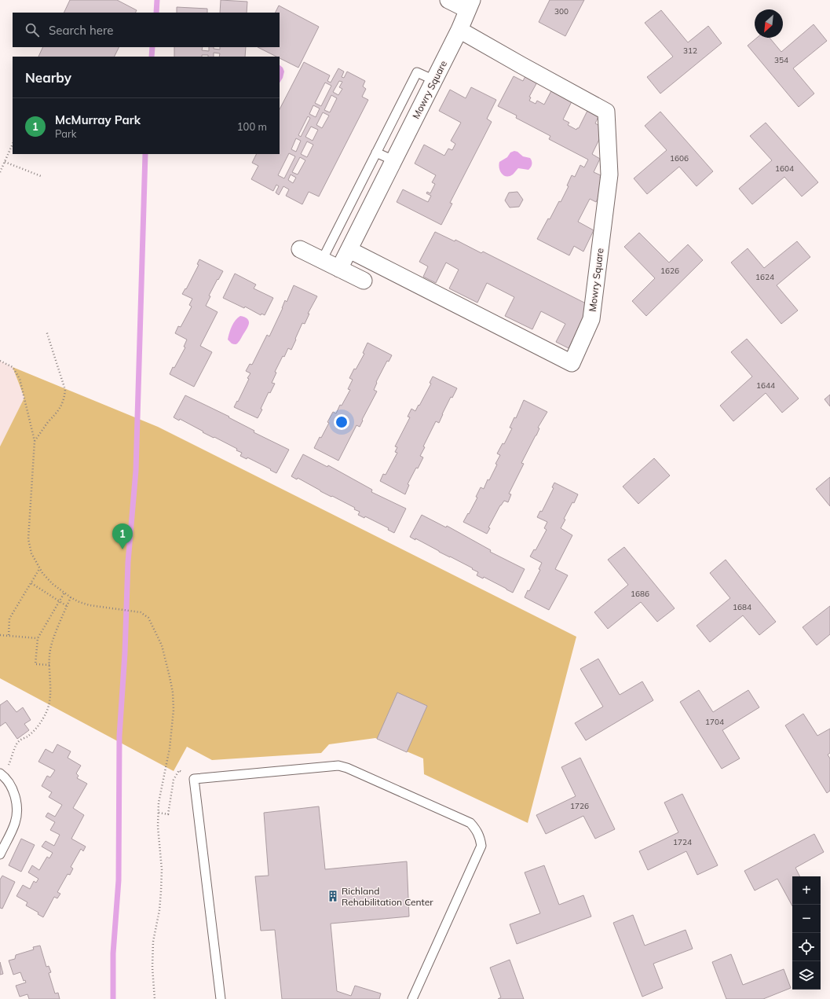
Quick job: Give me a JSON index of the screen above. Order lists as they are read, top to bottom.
{
  "streets": {
    "street": ["Mowry Square"]
  },
  "places": {
    "building": ["Richland Rehabilitation Center"]
  },
  "house_numbers": [
    "300",
    "312",
    "354",
    "1606",
    "1604",
    "1626",
    "1624",
    "1644",
    "1686",
    "1684",
    "1704",
    "1726",
    "1724"
  ],
  "north": "bottom left",
  "page": {
    "search": "Search here",
    "heading": "Nearby",
    "list": [
      {
        "mark": "1",
        "name": "McMurray Park",
        "note": "Park",
        "value": "100 m"
      }
    ],
    "pins": "1",
    "map_buttons": ["+", "−"]
  }
}
